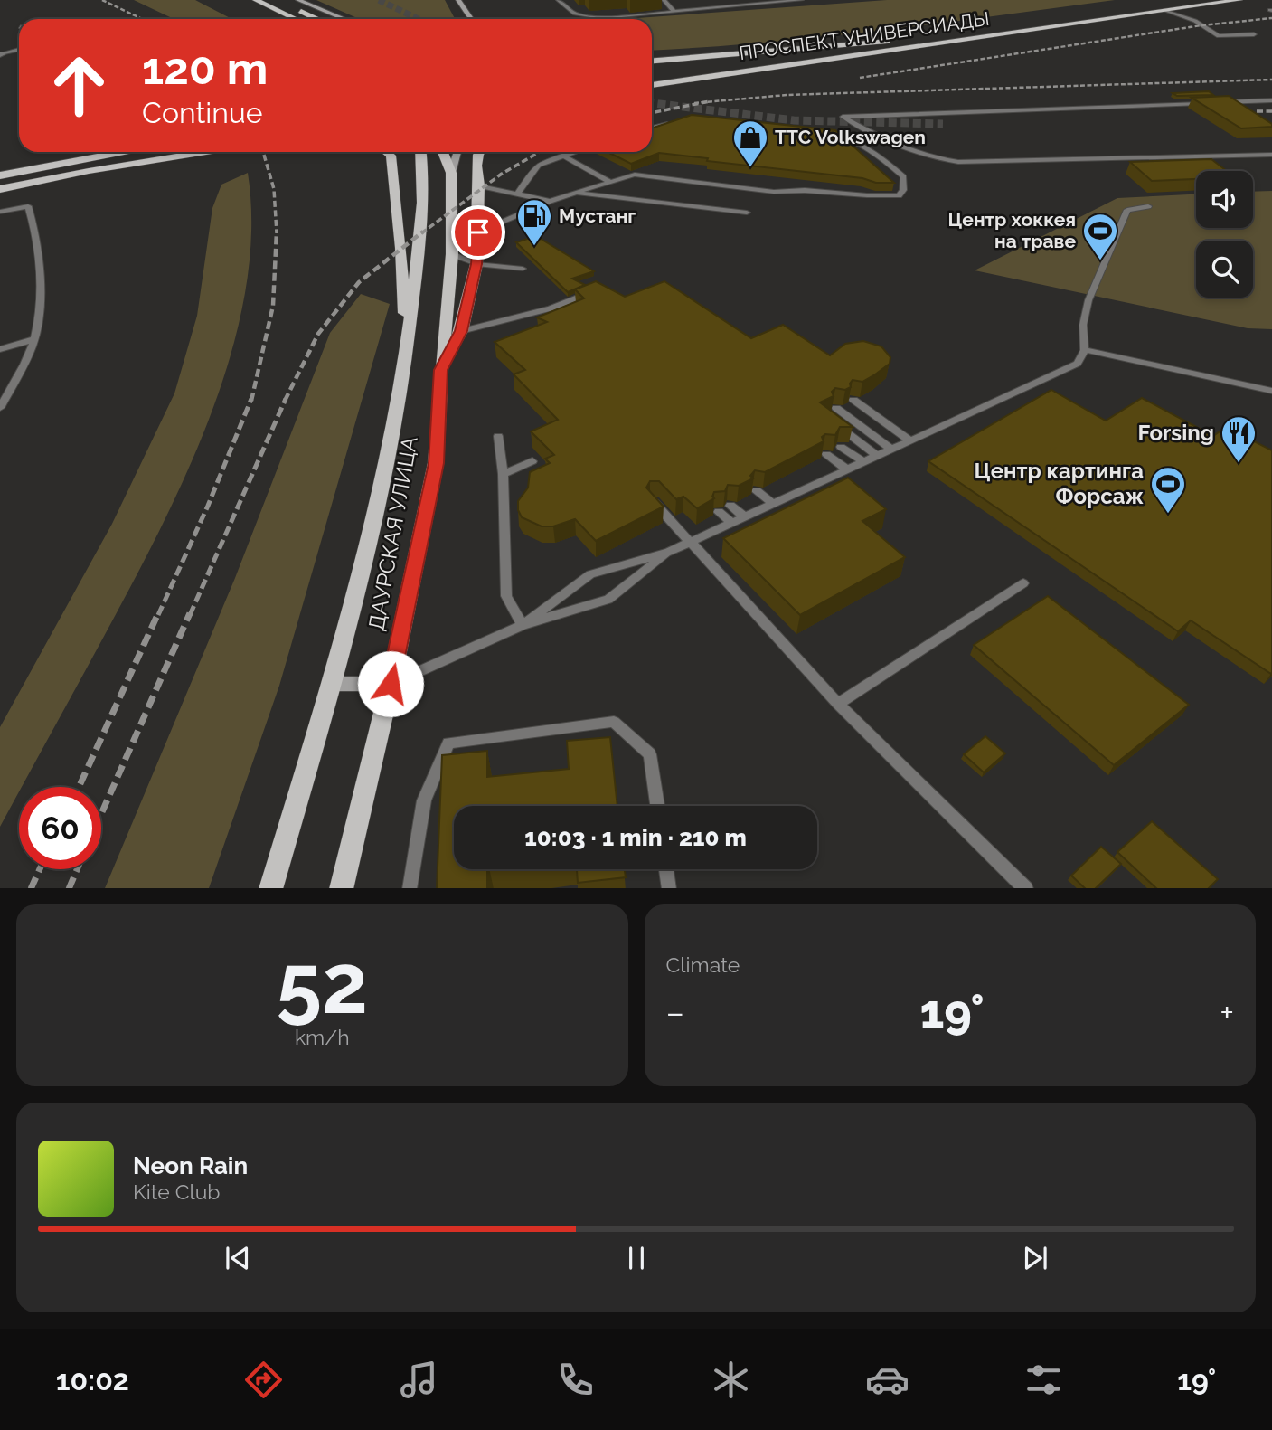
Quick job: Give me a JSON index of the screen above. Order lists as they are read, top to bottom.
{
  "streets": {
    "main road": ["ПРОСПЕКТ УНИВЕРСИАДЫ", "ДАУРСКАЯ УЛИЦА"]
  },
  "places": {
    "shop": ["ТТС Volkswagen"],
    "fuel station": ["Мустанг"],
    "sports": ["Центр хоккея на траве", "Центр картинга Форсаж"],
    "restaurant": ["Forsing"]
  },
  "page": {
    "turn": ["120 m", "Continue"],
    "limit": "60",
    "trip": "10:03 · 1 min · 210 m",
    "tile": [
      ["52", "km/h"],
      "Climate"
    ],
    "heat": ["−", "19°", "+"],
    "song": ["Neon Rain", "Kite Club"],
    "tabs": ["10:02", "19°"]
  }
}
